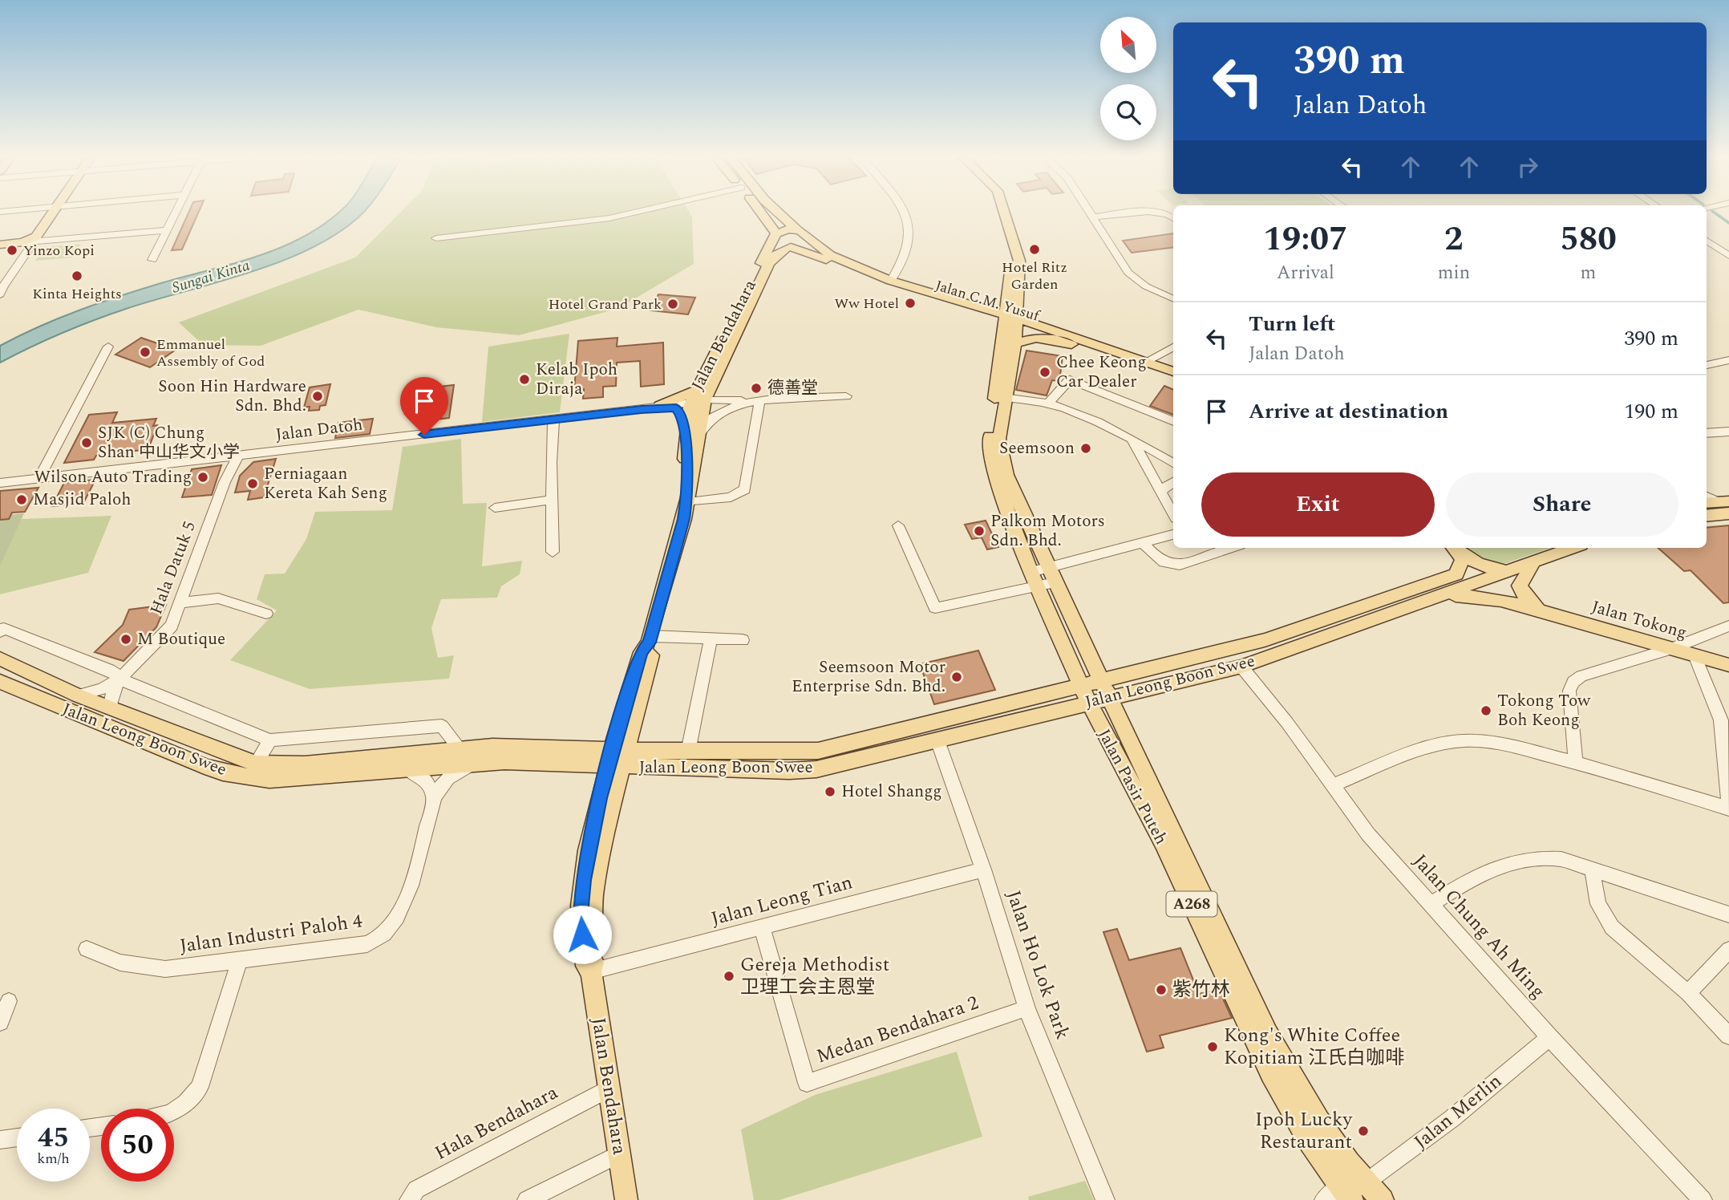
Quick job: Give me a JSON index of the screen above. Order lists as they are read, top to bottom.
{
  "streets": {
    "main road": [
      "Jalan C.M. Yusuf",
      "Jalan Bendahara",
      "Jalan Tokong",
      "Jalan Leong Boon Swee",
      "Jalan Pasir Puteh",
      "A268"
    ],
    "street": [
      "Jalan Datoh",
      "Hala Datuk 5",
      "Jalan Leong Tian",
      "Jalan Chung Ah Ming",
      "Jalan Industri Paloh 4",
      "Jalan Ho Lok Park",
      "Medan Bendahara 2",
      "Jalan Merlin",
      "Hala Bendahara"
    ]
  },
  "crossings": [
    ["Jalan C.M. Yusuf", "Jalan Bendahara"],
    ["Jalan C.M. Yusuf", "Jalan Pasir Puteh"],
    ["Jalan Bendahara", "Jalan Datoh"],
    ["Jalan Bendahara", "Jalan Leong Boon Swee"],
    ["Jalan Bendahara", "Jalan Leong Tian"],
    ["Jalan Bendahara", "Hala Bendahara"],
    ["Jalan Datoh", "Hala Datuk 5"],
    ["Hala Datuk 5", "Jalan Leong Boon Swee"],
    ["Jalan Tokong", "Jalan Leong Boon Swee"],
    ["Jalan Leong Boon Swee", "Jalan Pasir Puteh"],
    ["Jalan Leong Boon Swee", "Jalan Chung Ah Ming"],
    ["Jalan Leong Boon Swee", "Jalan Industri Paloh 4"],
    ["Jalan Leong Boon Swee", "Jalan Ho Lok Park"],
    ["Jalan Pasir Puteh", "Jalan Merlin"],
    ["Jalan Leong Tian", "Jalan Ho Lok Park"],
    ["Jalan Leong Tian", "Medan Bendahara 2"],
    ["Jalan Chung Ah Ming", "Jalan Merlin"],
    ["Jalan Ho Lok Park", "Medan Bendahara 2"]
  ],
  "water": ["Sungai Kinta"],
  "places": [
    "Hotel Ritz Garden",
    "Yinzo Kopi",
    "Kinta Heights",
    "Ww Hotel",
    "Hotel Grand Park",
    "Emmanuel Assembly of God",
    "Chee Keong Car Dealer",
    "Kelab Ipoh Diraja",
    "德善堂",
    "Soon Hin Hardware Sdn. Bhd.",
    "SJK (C) Chung Shan 中山华文小学",
    "Seemsoon",
    "Wilson Auto Trading",
    "Perniagaan Kereta Kah Seng",
    "Masjid Paloh",
    "Palkom Motors Sdn. Bhd.",
    "M Boutique",
    "Seemsoon Motor Enterprise Sdn. Bhd.",
    "Tokong Tow Boh Keong",
    "Hotel Shangg",
    "Gereja Methodist 卫理工会主恩堂",
    "紫竹林",
    "Kong's White Coffee Kopitiam 江氏白咖啡",
    "Ipoh Lucky Restaurant"
  ],
  "north": "top left",
  "page": {
    "turn": ["390 m", "Jalan Datoh"],
    "eta": [
      "19:07",
      "Arrival",
      "2",
      "min",
      "580",
      "m"
    ],
    "list": [
      {
        "name": "Turn left",
        "note": "Jalan Datoh",
        "value": "390 m"
      },
      {
        "name": "Arrive at destination",
        "value": "190 m"
      }
    ],
    "buttons": ["Exit", "Share"],
    "speed": "45 km/h",
    "limit": "50"
  }
}
